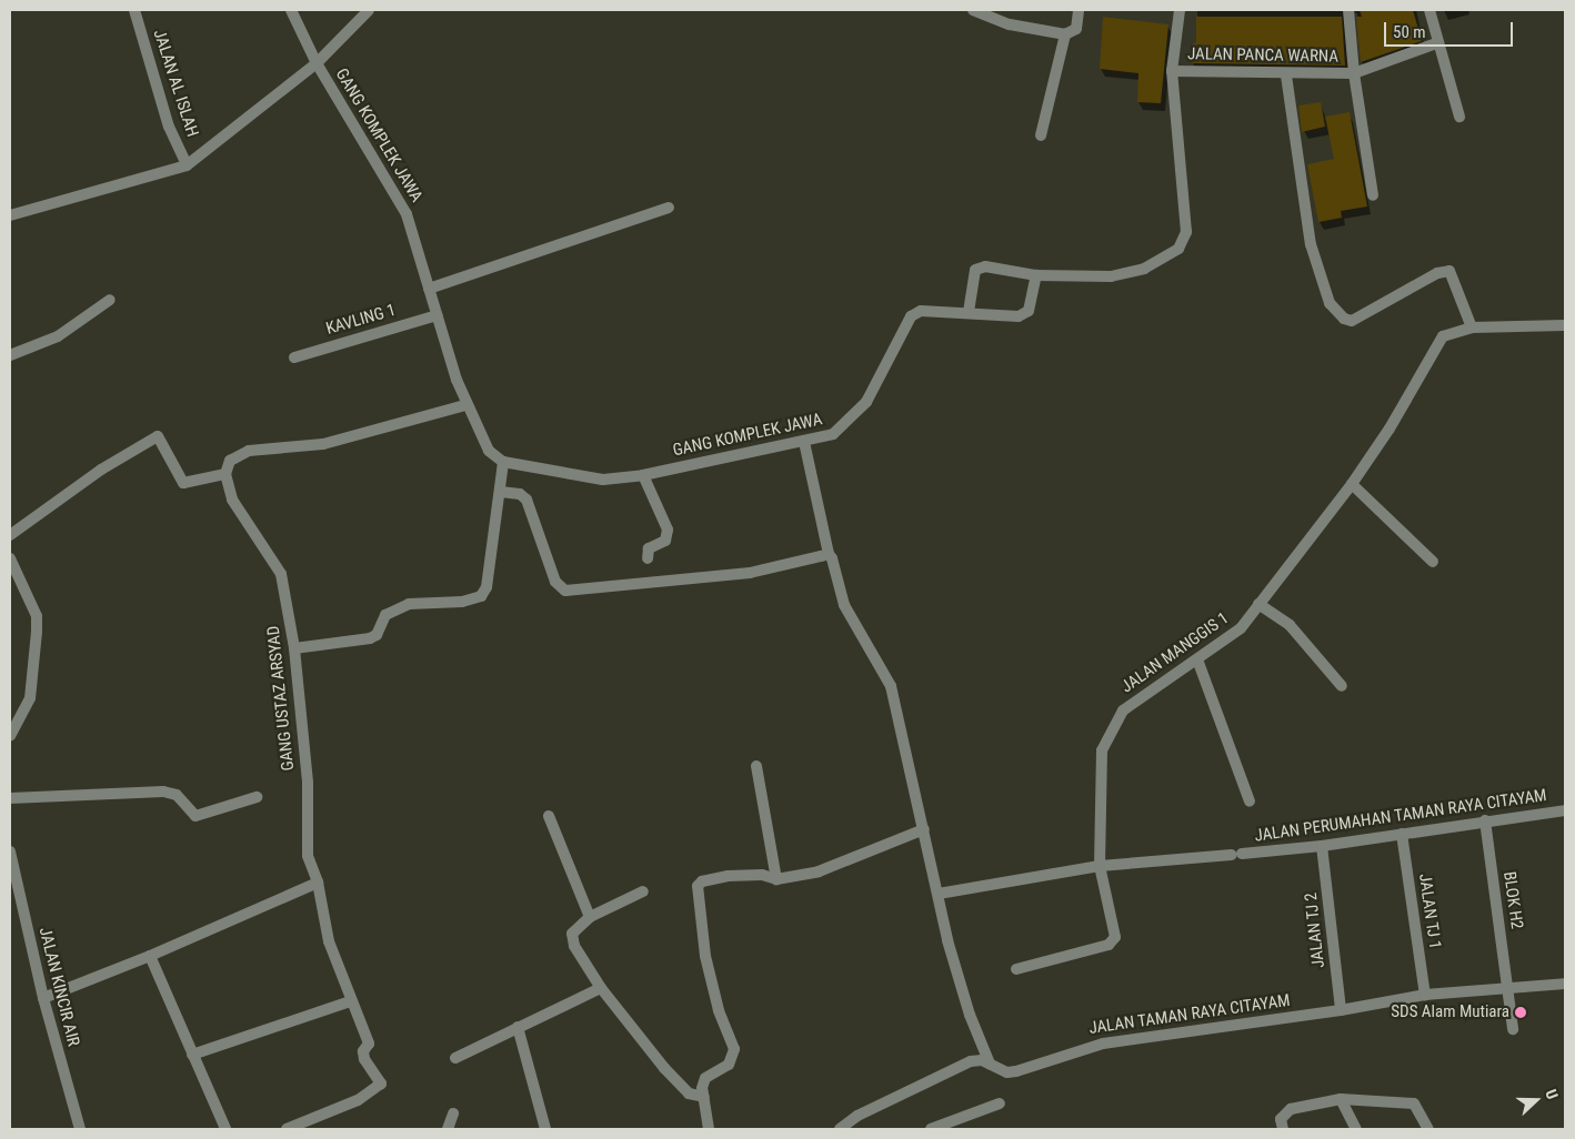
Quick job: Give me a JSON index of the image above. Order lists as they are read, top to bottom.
{
  "streets": {
    "street": [
      "JALAN PANCA WARNA",
      "JALAN AL ISLAH",
      "GANG KOMPLEK JAWA",
      "KAVLING 1",
      "JALAN MANGGIS 1",
      "GANG USTAZ ARSYAD",
      "JALAN PERUMAHAN TAMAN RAYA CITAYAM",
      "BLOK H2",
      "JALAN TJ 1",
      "JALAN TJ 2",
      "JALAN KINCIR AIR",
      "JALAN TAMAN RAYA CITAYAM"
    ]
  },
  "crossings": [
    ["GANG KOMPLEK JAWA", "KAVLING 1"],
    ["JALAN MANGGIS 1", "JALAN PERUMAHAN TAMAN RAYA CITAYAM"],
    ["JALAN PERUMAHAN TAMAN RAYA CITAYAM", "BLOK H2"],
    ["JALAN PERUMAHAN TAMAN RAYA CITAYAM", "JALAN TJ 1"],
    ["JALAN PERUMAHAN TAMAN RAYA CITAYAM", "JALAN TJ 2"],
    ["BLOK H2", "JALAN TAMAN RAYA CITAYAM"],
    ["JALAN TJ 1", "JALAN TAMAN RAYA CITAYAM"],
    ["JALAN TJ 2", "JALAN TAMAN RAYA CITAYAM"]
  ],
  "places": ["SDS Alam Mutiara"],
  "scale_bar": "50 m",
  "north": "right"
}
